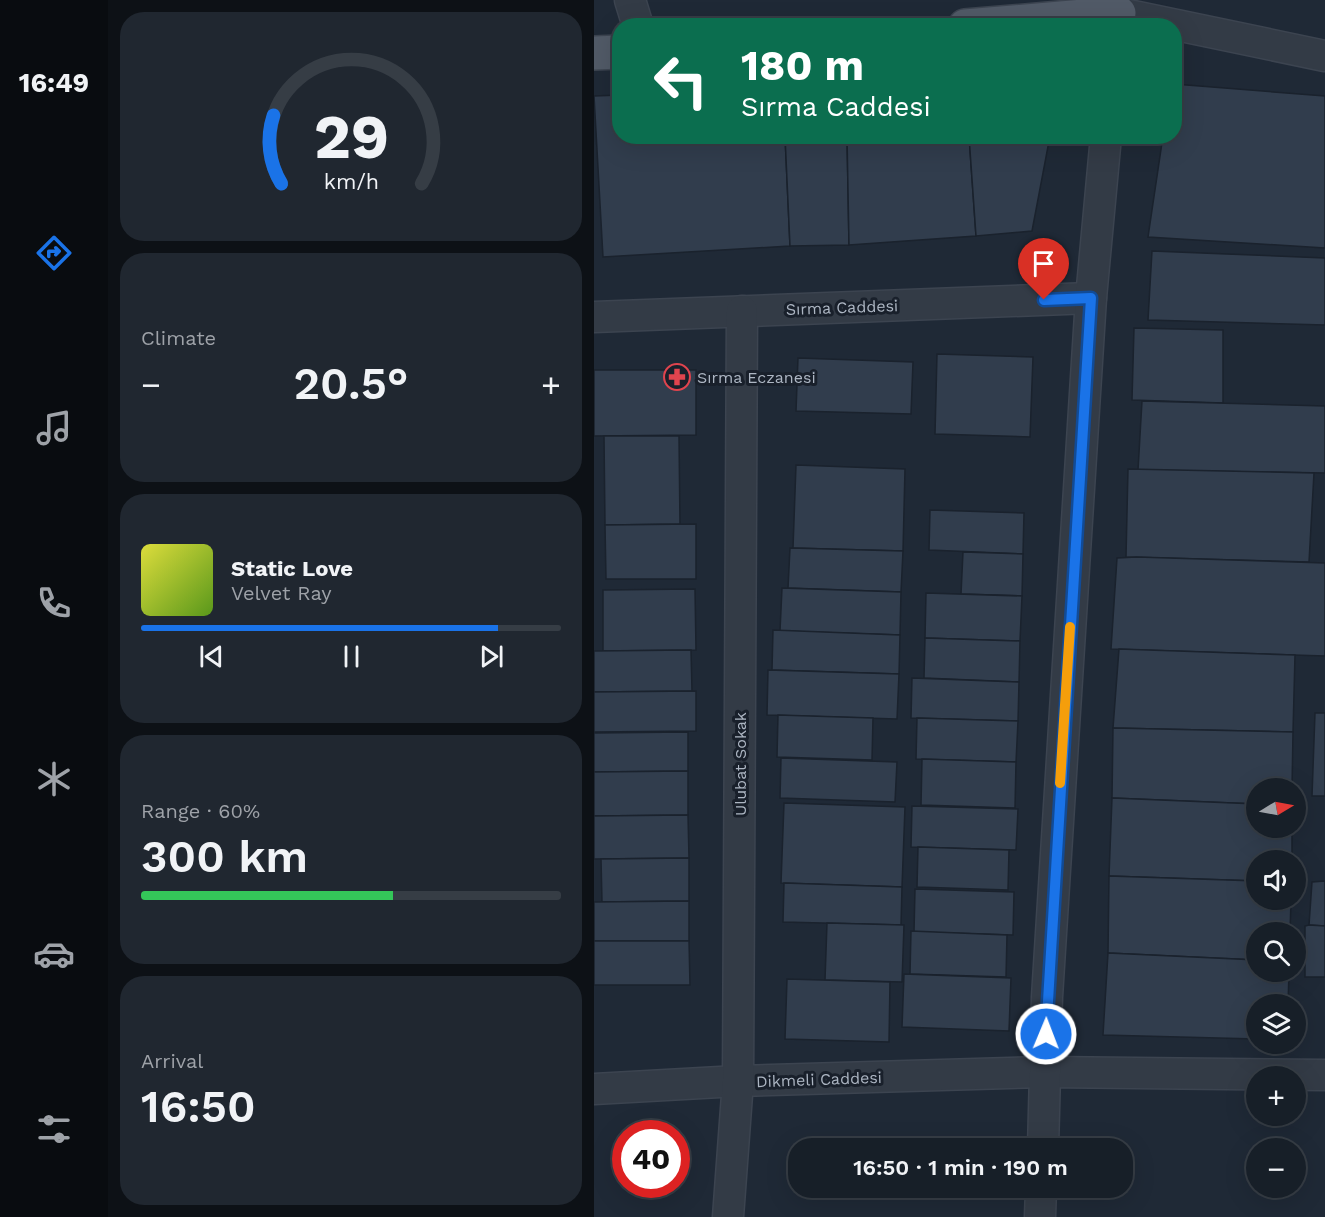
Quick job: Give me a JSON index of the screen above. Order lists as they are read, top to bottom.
{
  "streets": {
    "street": ["Sırma Caddesi", "Ulubat Sokak", "Dikmeli Caddesi"]
  },
  "crossings": [
    ["Sırma Caddesi", "Ulubat Sokak"],
    ["Ulubat Sokak", "Dikmeli Caddesi"]
  ],
  "places": {
    "pharmacy": ["Sırma Eczanesi"]
  },
  "north": "right",
  "page": {
    "tabs": "16:49",
    "turn": ["180 m", "Sırma Caddesi"],
    "tile": [
      "Climate",
      ["Range · 60%", "300 km"],
      ["Arrival", "16:50"]
    ],
    "heat": ["−", "20.5°", "+"],
    "song": ["Static Love", "Velvet Ray"],
    "map_buttons": ["+", "−"],
    "limit": "40",
    "trip": "16:50 · 1 min · 190 m",
    "gauge": ["29", "km/h"]
  }
}
